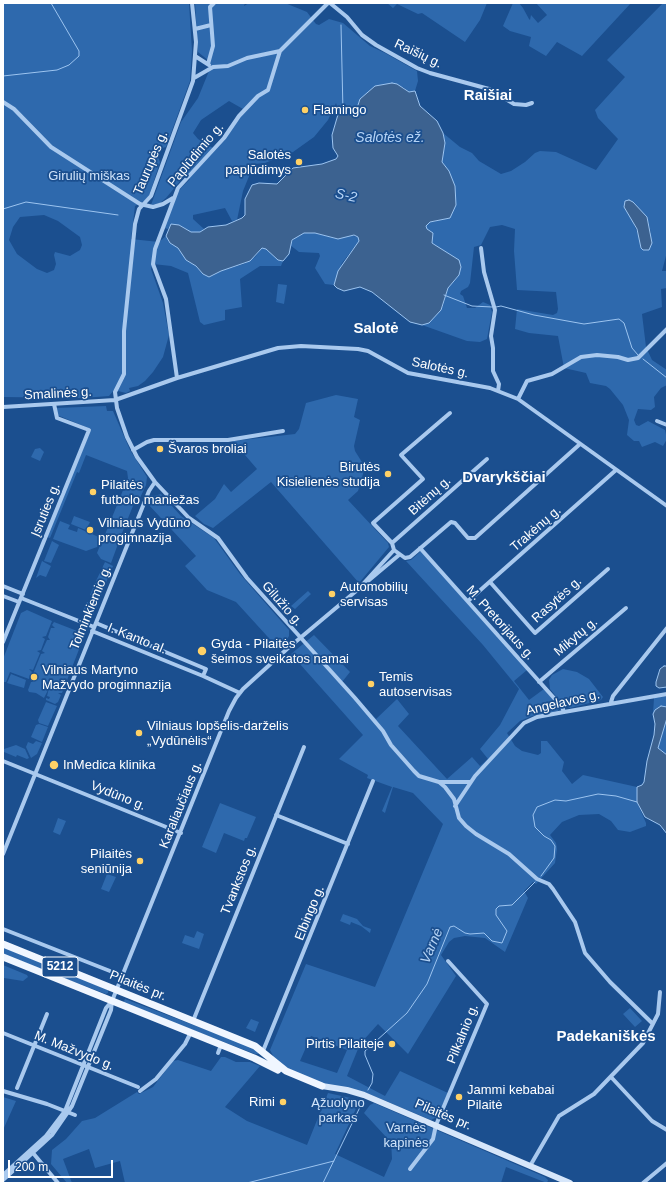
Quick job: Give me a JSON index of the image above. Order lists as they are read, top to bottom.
{
  "streets": {
    "main road": ["5212", "Pilaitės pr."],
    "street": [
      "Raišių g.",
      "Paplūdimio g.",
      "Taurupės g.",
      "Salotės g.",
      "Smalinės g.",
      "Bitėnų g.",
      "Įsruties g.",
      "Trakėnų g.",
      "Rasytės g.",
      "Gilužio g.",
      "Tolminkiemio g.",
      "M. Pretorijaus g.",
      "Mikytų g.",
      "I. Kanto al.",
      "Angelavos g.",
      "Vydūno g.",
      "Karaliaučiaus g.",
      "Tvankstos g.",
      "Elbingo g.",
      "Pilkalnio g.",
      "M. Mažvydo g."
    ]
  },
  "crossings": [
    ["Paplūdimio g.", "Salotės g."],
    ["Taurupės g.", "Salotės g."],
    ["Taurupės g.", "Smalinės g."],
    ["Taurupės g.", "Gilužio g."],
    ["Salotės g.", "Smalinės g."],
    ["Salotės g.", "Trakėnų g."],
    ["Salotės g.", "Gilužio g."],
    ["Smalinės g.", "Įsruties g."],
    ["Smalinės g.", "Gilužio g."],
    ["Įsruties g.", "I. Kanto al."],
    ["Trakėnų g.", "Rasytės g."],
    ["Trakėnų g.", "M. Pretorijaus g."],
    ["Gilužio g.", "Tolminkiemio g."],
    ["Gilužio g.", "Angelavos g."],
    ["Gilužio g.", "Karaliaučiaus g."],
    ["Tolminkiemio g.", "I. Kanto al."],
    ["Tolminkiemio g.", "Vydūno g."],
    ["M. Pretorijaus g.", "Mikytų g."],
    ["M. Pretorijaus g.", "Angelavos g."],
    ["I. Kanto al.", "Karaliaučiaus g."],
    ["Vydūno g.", "Karaliaučiaus g."],
    ["Karaliaučiaus g.", "Pilaitės pr."],
    ["Karaliaučiaus g.", "M. Mažvydo g."],
    ["Tvankstos g.", "Pilaitės pr."],
    ["Elbingo g.", "Pilaitės pr."],
    ["5212", "Pilaitės pr."],
    ["Pilaitės pr.", "Pilkalnio g."],
    ["Pilaitės pr.", "M. Mažvydo g."]
  ],
  "districts": [
    "Raišiai",
    "Salotė",
    "Dvarykščiai",
    "Padekaniškės"
  ],
  "water": ["Salotės ež.", "S-2", "Varnė"],
  "parks": ["Girulių miškas", "Ąžuolyno parkas", "Varnės kapinės"],
  "places": [
    "Flamingo",
    "Salotės paplūdimys",
    "Švaros broliai",
    "Birutės Kisielienės studija",
    "Pilaitės futbolo maniežas",
    "Vilniaus Vydūno progimnazija",
    "Automobilių servisas",
    "Gyda - Pilaitės šeimos sveikatos namai",
    "Vilniaus Martyno Mažvydo progimnazija",
    "Temis autoservisas",
    "Vilniaus lopšelis-darželis „Vydūnėlis“",
    "InMedica klinika",
    "Pilaitės seniūnija",
    "Pirtis Pilaiteje",
    "Jammi kebabai Pilaitė",
    "Rimi"
  ],
  "scale_bar": "200 m"
}
